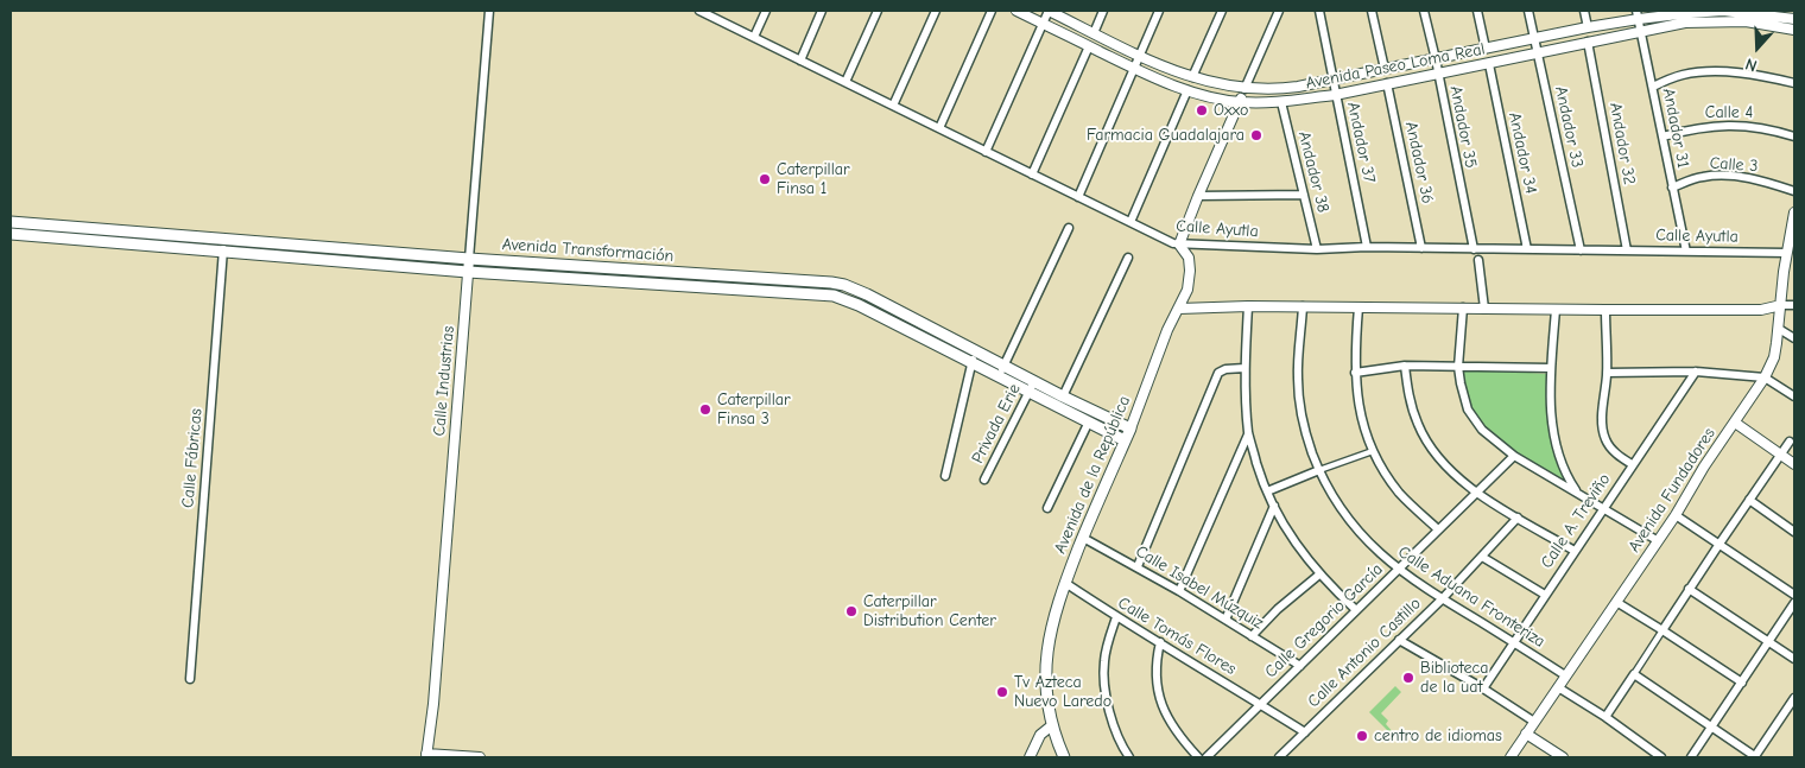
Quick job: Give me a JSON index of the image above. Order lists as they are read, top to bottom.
{
  "streets": {
    "main road": ["Avenida Transformación", "Avenida de la República"],
    "street": [
      "Avenida Paseo Loma Real",
      "Calle 4",
      "Andador 35",
      "Andador 33",
      "Andador 31",
      "Andador 37",
      "Andador 32",
      "Andador 34",
      "Andador 36",
      "Calle 3",
      "Andador 38",
      "Calle Ayutla",
      "Calle Industrias",
      "Privada Erie",
      "Calle Fábricas",
      "Avenida Fundadores",
      "Calle A. Treviño",
      "Calle Isabel Múzquiz",
      "Calle Aduana Fronteriza",
      "Calle Gregorio García",
      "Calle Tomás Flores",
      "Calle Antonio Castillo"
    ]
  },
  "crossings": [
    ["Avenida Paseo Loma Real", "Andador 35"],
    ["Avenida Paseo Loma Real", "Andador 33"],
    ["Avenida Paseo Loma Real", "Andador 31"],
    ["Avenida Paseo Loma Real", "Andador 37"],
    ["Avenida Paseo Loma Real", "Andador 32"],
    ["Avenida Paseo Loma Real", "Andador 34"],
    ["Avenida Paseo Loma Real", "Andador 36"],
    ["Avenida Paseo Loma Real", "Andador 38"],
    ["Calle 4", "Andador 31"],
    ["Andador 35", "Calle Ayutla"],
    ["Andador 33", "Calle Ayutla"],
    ["Andador 31", "Calle 3"],
    ["Andador 31", "Calle Ayutla"],
    ["Andador 37", "Calle Ayutla"],
    ["Andador 32", "Calle Ayutla"],
    ["Andador 34", "Calle Ayutla"],
    ["Andador 36", "Calle Ayutla"],
    ["Andador 38", "Calle Ayutla"],
    ["Calle Ayutla", "Avenida de la República"],
    ["Calle Ayutla", "Avenida Fundadores"],
    ["Avenida Transformación", "Calle Industrias"],
    ["Avenida Transformación", "Privada Erie"],
    ["Avenida Transformación", "Calle Fábricas"],
    ["Avenida Transformación", "Avenida de la República"],
    ["Avenida de la República", "Calle Isabel Múzquiz"],
    ["Avenida de la República", "Calle Tomás Flores"],
    ["Avenida Fundadores", "Calle Aduana Fronteriza"],
    ["Calle A. Treviño", "Calle Aduana Fronteriza"],
    ["Calle Isabel Múzquiz", "Calle Gregorio García"],
    ["Calle Aduana Fronteriza", "Calle Gregorio García"],
    ["Calle Aduana Fronteriza", "Calle Antonio Castillo"],
    ["Calle Gregorio García", "Calle Tomás Flores"],
    ["Calle Tomás Flores", "Calle Antonio Castillo"]
  ],
  "places": [
    "Oxxo",
    "Farmacia Guadalajara",
    "Caterpillar Finsa 1",
    "Caterpillar Finsa 3",
    "Caterpillar Distribution Center",
    "Biblioteca de la uat",
    "Tv Azteca Nuevo Laredo",
    "centro de idiomas"
  ],
  "north": "bottom"
}
